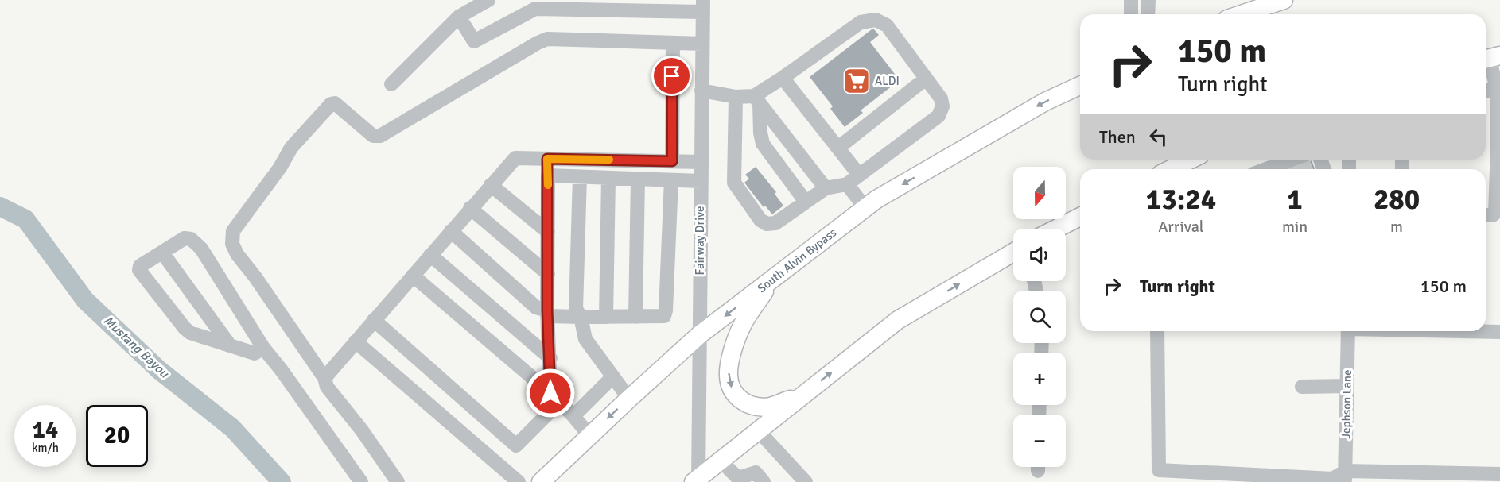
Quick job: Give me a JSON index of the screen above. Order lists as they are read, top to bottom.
{
  "streets": {
    "main road": ["South Alvin Bypass"],
    "street": ["Fairway Drive", "Jephson Lane"]
  },
  "crossings": [
    ["Fairway Drive", "South Alvin Bypass"]
  ],
  "water": ["Mustang Bayou"],
  "places": {
    "supermarket": ["ALDI"]
  },
  "north": "bottom",
  "page": {
    "turn": ["150 m", "Turn right"],
    "then": "Then",
    "map_buttons": ["+", "−"],
    "eta": [
      "13:24",
      "Arrival",
      "1",
      "min",
      "280",
      "m"
    ],
    "list": [
      {
        "name": "Turn right",
        "value": "150 m"
      }
    ],
    "speed": "14 km/h",
    "limit": "20"
  }
}
